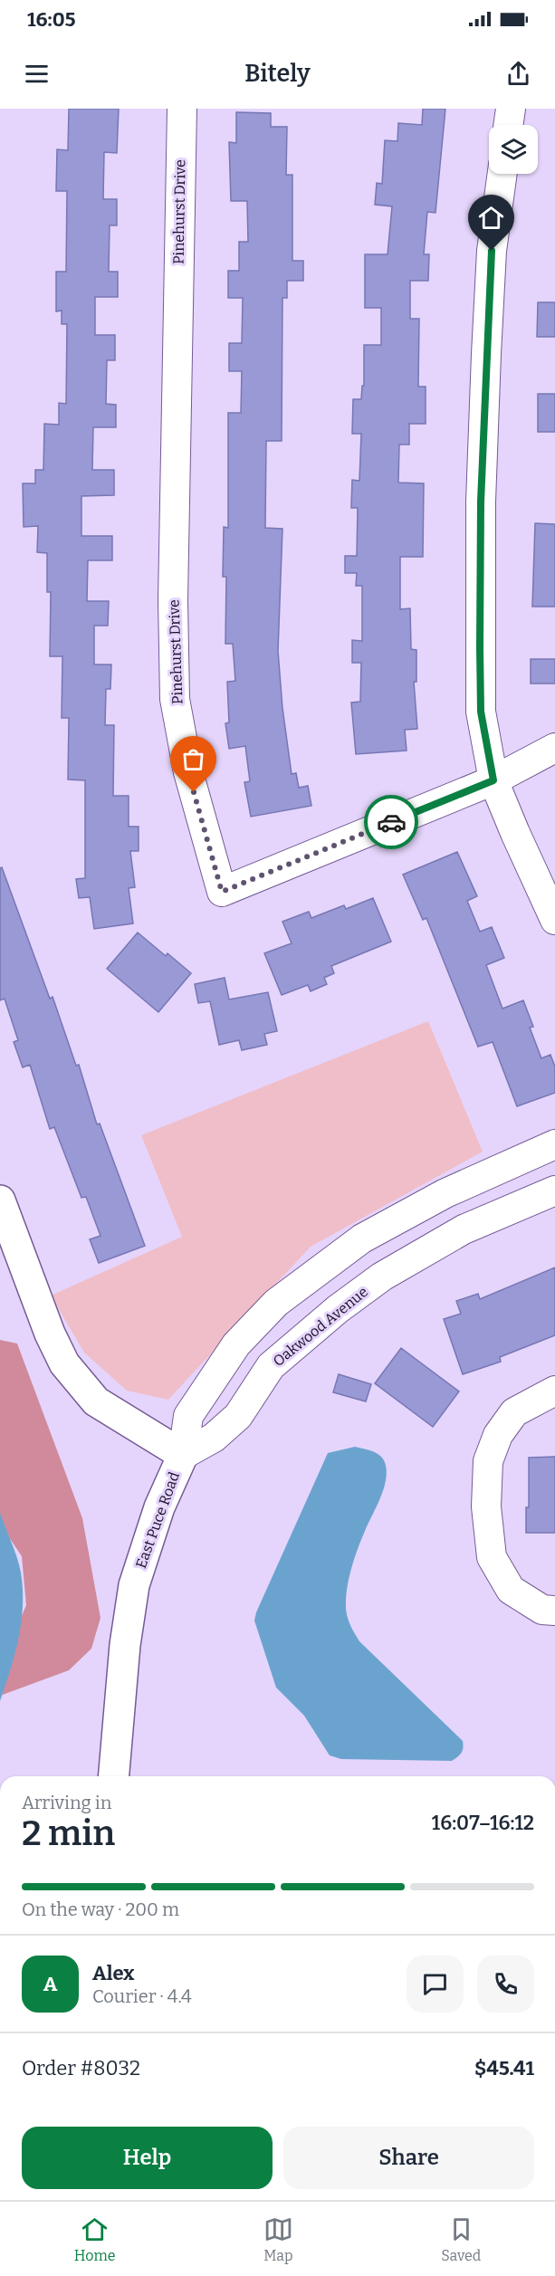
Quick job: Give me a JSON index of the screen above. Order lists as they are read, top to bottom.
{
  "streets": {
    "main road": ["East Puce Road"],
    "street": ["Pinehurst Drive", "Oakwood Avenue"]
  },
  "crossings": [
    ["Oakwood Avenue", "East Puce Road"]
  ],
  "page": {
    "status": "16:05",
    "header": "Bitely",
    "heading": ["2 min", "Arriving in", "16:07–16:12"],
    "panel": [
      "Alex",
      "Courier · 4.4",
      "Order #8032",
      "$45.41"
    ],
    "bar": "On the way · 200 m",
    "round": "A",
    "buttons": ["Help", "Share"],
    "tabs": ["Home", "Map", "Saved"]
  }
}
